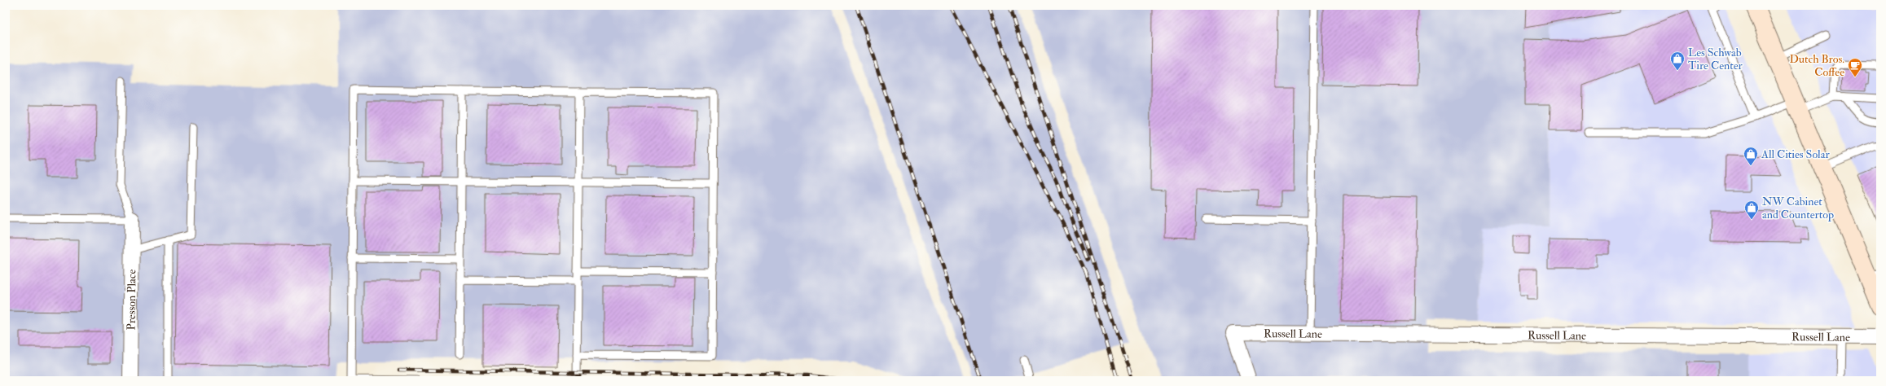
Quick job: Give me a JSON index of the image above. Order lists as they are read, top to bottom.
{
  "streets": {
    "street": ["Presson Place", "Russell Lane"]
  },
  "places": {
    "shop": ["Les Schwab Tire Center", "All Cities Solar", "NW Cabinet and Countertop"],
    "cafe": ["Dutch Bros. Coffee"]
  }
}
